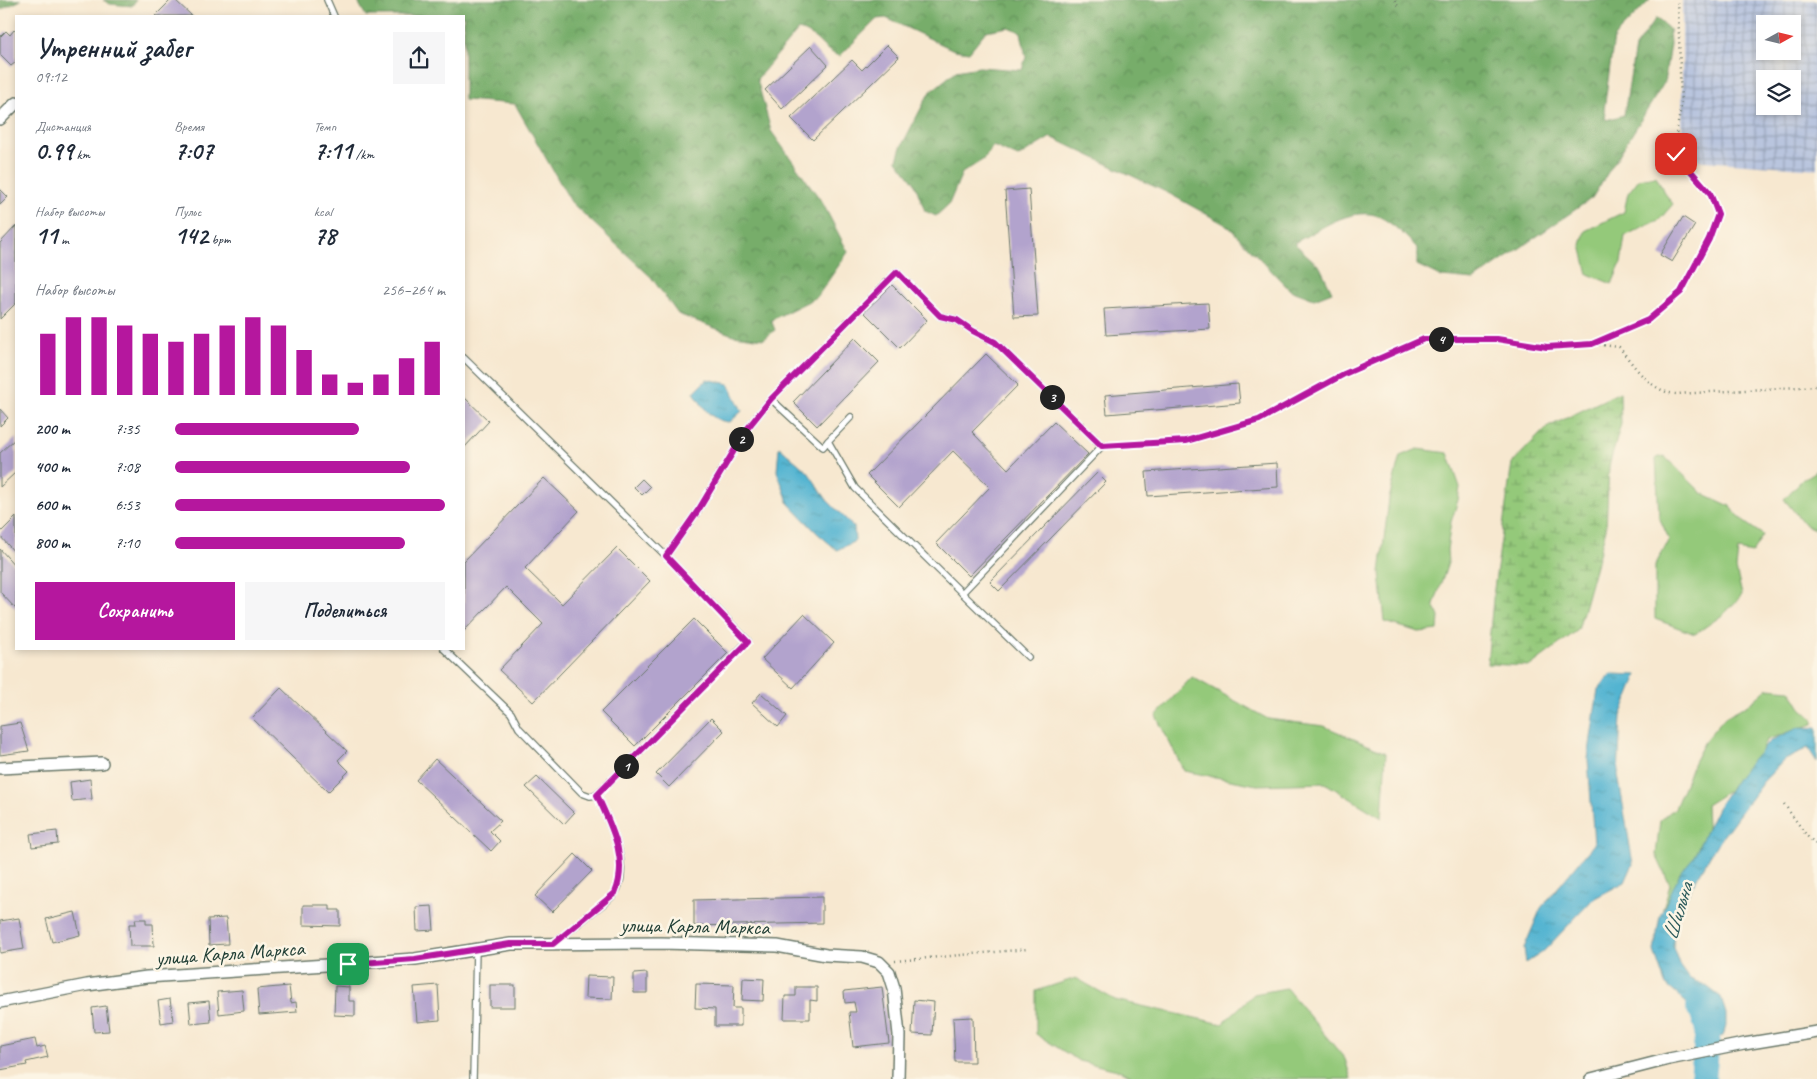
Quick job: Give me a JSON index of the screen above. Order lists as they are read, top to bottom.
{
  "streets": {
    "street": ["улица Карла Маркса"]
  },
  "water": ["Шильна"],
  "north": "right",
  "page": {
    "heading": ["Утренний забег", "09:12"],
    "stats": [
      ["Дистанция", "0.99 km"],
      ["Время", "7:07"],
      ["Темп", "7:11 /km"],
      ["Набор высоты", "11 m"],
      ["Пульс", "142 bpm"],
      ["kcal", "78"]
    ],
    "chart": ["Набор высоты", "256–264 m"],
    "pins": [
      "4",
      "3",
      "2",
      "1"
    ],
    "list": [
      {
        "name": "200 m",
        "note": "7:35"
      },
      {
        "name": "400 m",
        "note": "7:08"
      },
      {
        "name": "600 m",
        "note": "6:53"
      },
      {
        "name": "800 m",
        "note": "7:10"
      }
    ],
    "buttons": ["Сохранить", "Поделиться"]
  }
}
